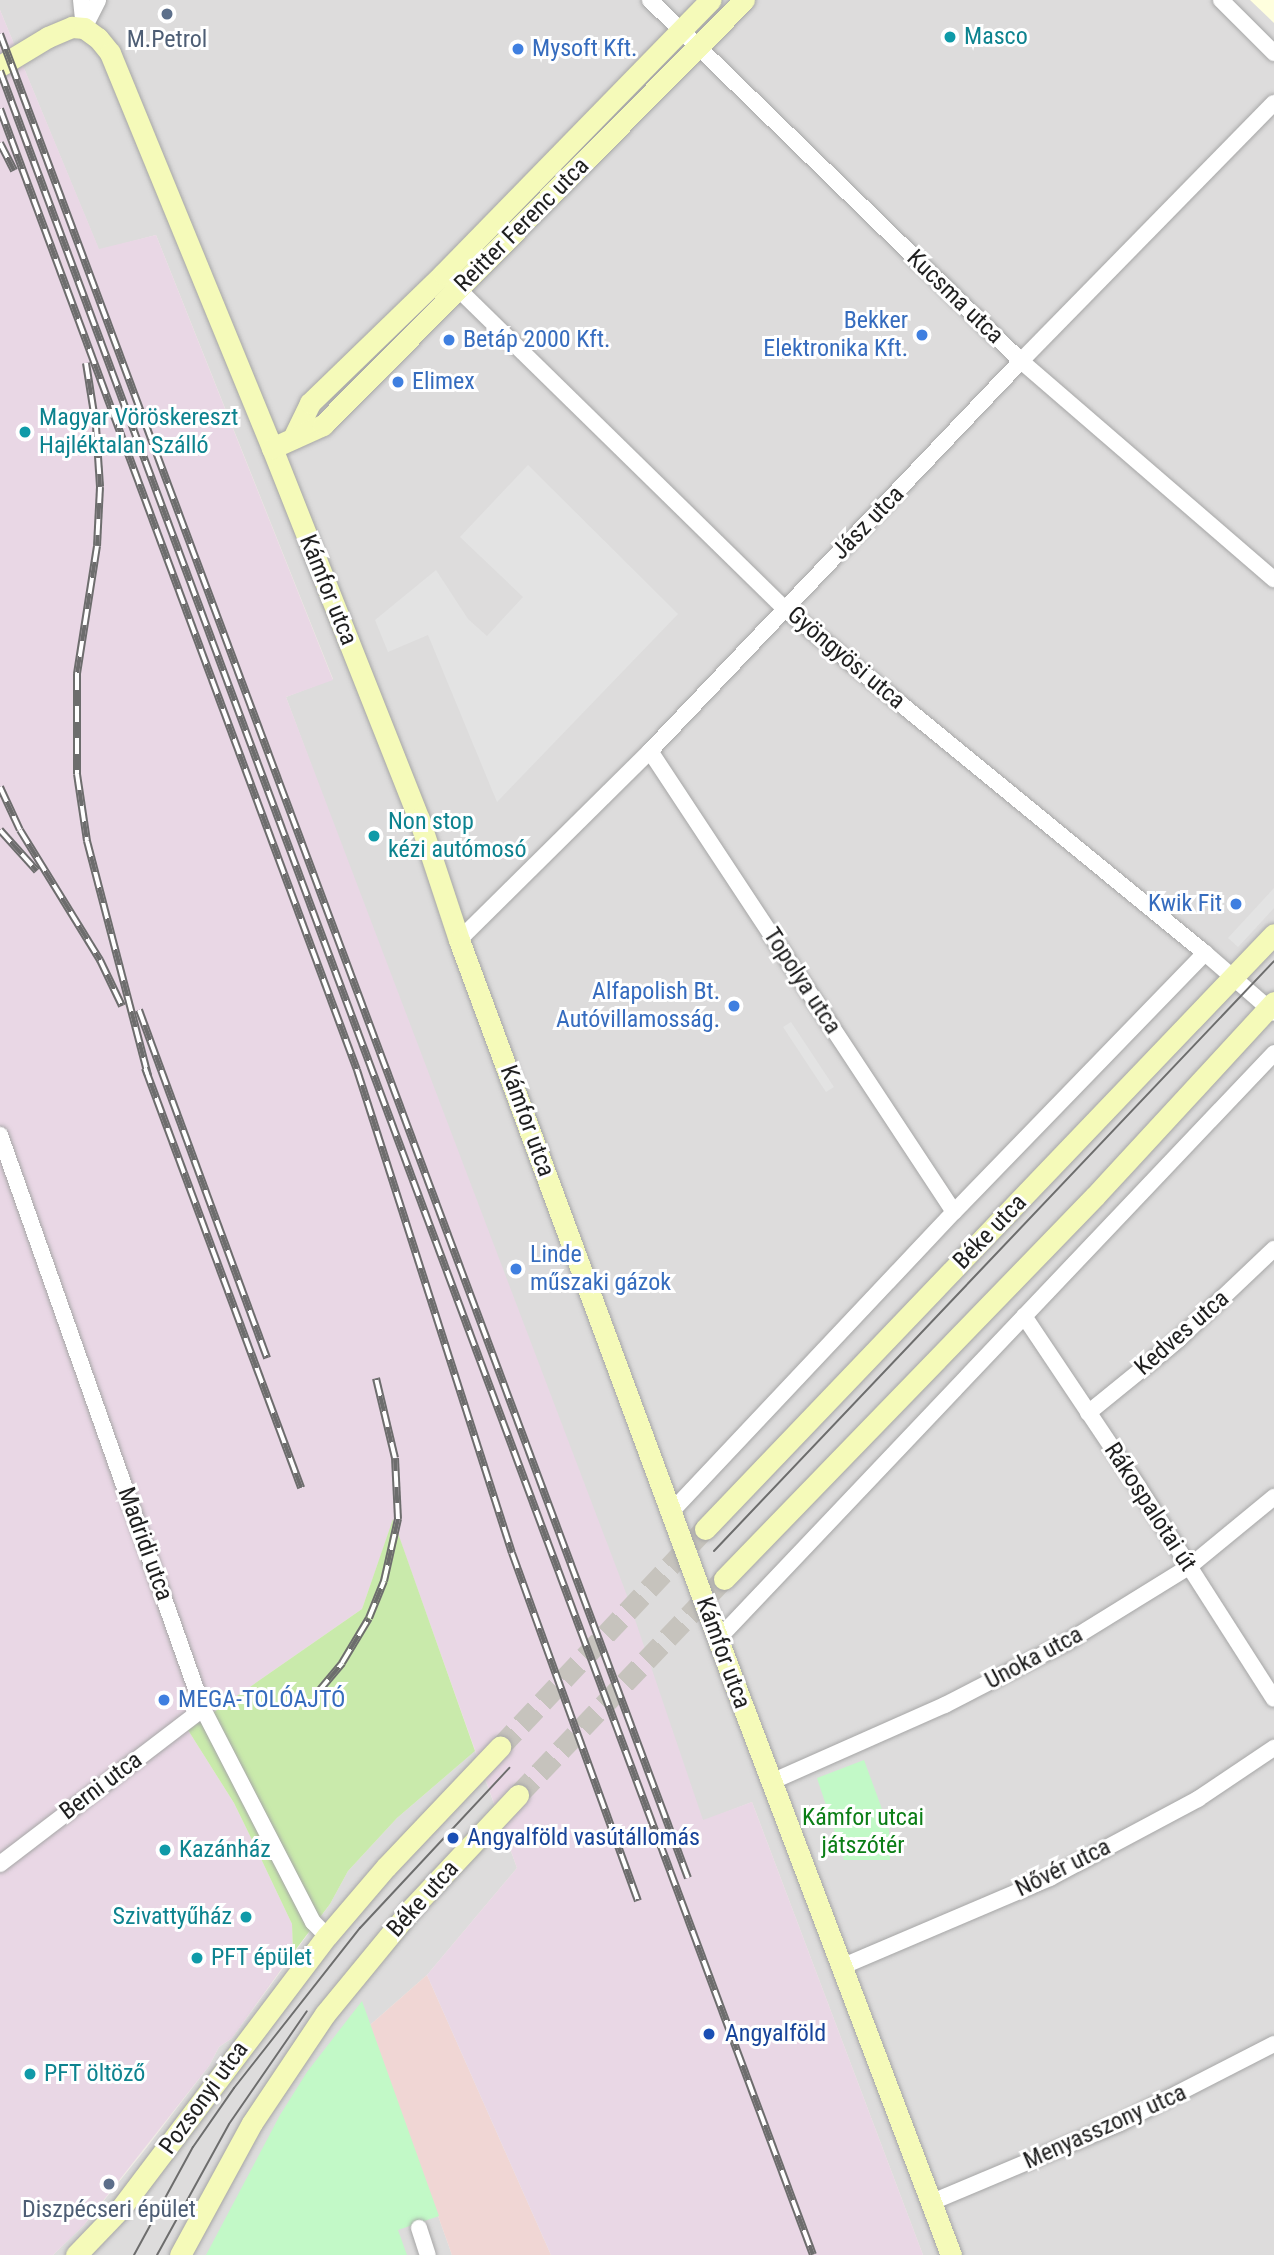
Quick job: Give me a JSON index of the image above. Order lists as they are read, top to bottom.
{
  "streets": {
    "street": [
      "Reitter Ferenc utca",
      "Kucsma utca",
      "Jász utca",
      "Kámfor utca",
      "Gyöngyösi utca",
      "Topolya utca",
      "Béke utca",
      "Kedves utca",
      "Rákospalotai út",
      "Madridi utca",
      "Unoka utca",
      "Berni utca",
      "Nővér utca",
      "Pozsonyi utca",
      "Menyasszony utca"
    ]
  },
  "crossings": [
    ["Reitter Ferenc utca", "Kucsma utca"],
    ["Reitter Ferenc utca", "Kámfor utca"],
    ["Reitter Ferenc utca", "Gyöngyösi utca"],
    ["Kucsma utca", "Jász utca"],
    ["Jász utca", "Kámfor utca"],
    ["Jász utca", "Gyöngyösi utca"],
    ["Jász utca", "Topolya utca"],
    ["Kámfor utca", "Béke utca"],
    ["Kámfor utca", "Unoka utca"],
    ["Kámfor utca", "Nővér utca"],
    ["Kámfor utca", "Menyasszony utca"],
    ["Gyöngyösi utca", "Béke utca"],
    ["Topolya utca", "Béke utca"],
    ["Béke utca", "Madridi utca"],
    ["Béke utca", "Pozsonyi utca"],
    ["Kedves utca", "Rákospalotai út"],
    ["Rákospalotai út", "Unoka utca"],
    ["Madridi utca", "Berni utca"],
    ["Madridi utca", "Pozsonyi utca"]
  ],
  "parks": ["Kámfor utcai játszótér"],
  "places": [
    "M.Petrol",
    "Masco",
    "Mysoft Kft.",
    "Bekker Elektronika Kft.",
    "Betáp 2000 Kft.",
    "Elimex",
    "Magyar Vöröskereszt Hajléktalan Szálló",
    "Non stop kézi autómosó",
    "Kwik Fit",
    "Alfapolish Bt. Autóvillamosság.",
    "Linde műszaki gázok",
    "MEGA-TOLÓAJTÓ",
    "Angyalföld vasútállomás",
    "Kazánház",
    "Szivattyűház",
    "PFT épület",
    "Angyalföld",
    "PFT öltöző",
    "Diszpécseri épület"
  ]
}
